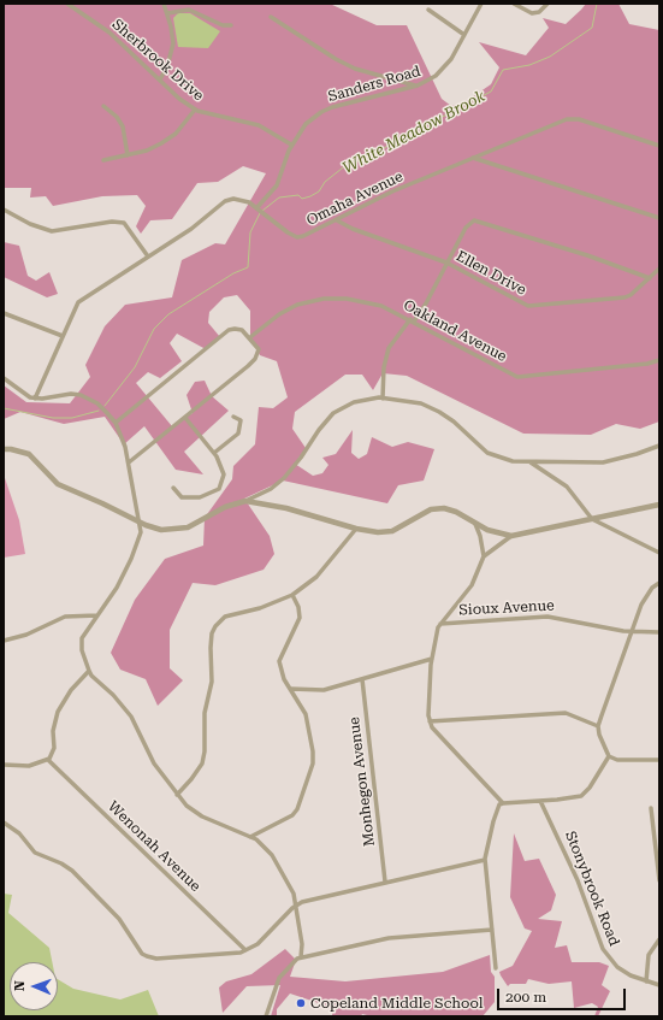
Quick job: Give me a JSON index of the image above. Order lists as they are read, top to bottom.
{
  "streets": {
    "street": [
      "Sherbrook Drive",
      "Sanders Road",
      "Omaha Avenue",
      "Ellen Drive",
      "Oakland Avenue",
      "Sioux Avenue",
      "Monhegon Avenue",
      "Wenonah Avenue",
      "Stonybrook Road"
    ]
  },
  "crossings": [
    ["Sherbrook Drive", "Sanders Road"],
    ["Sanders Road", "Omaha Avenue"],
    ["Omaha Avenue", "Ellen Drive"]
  ],
  "water": ["White Meadow Brook"],
  "places": ["Copeland Middle School"],
  "scale_bar": "200 m",
  "north": "left"
}
